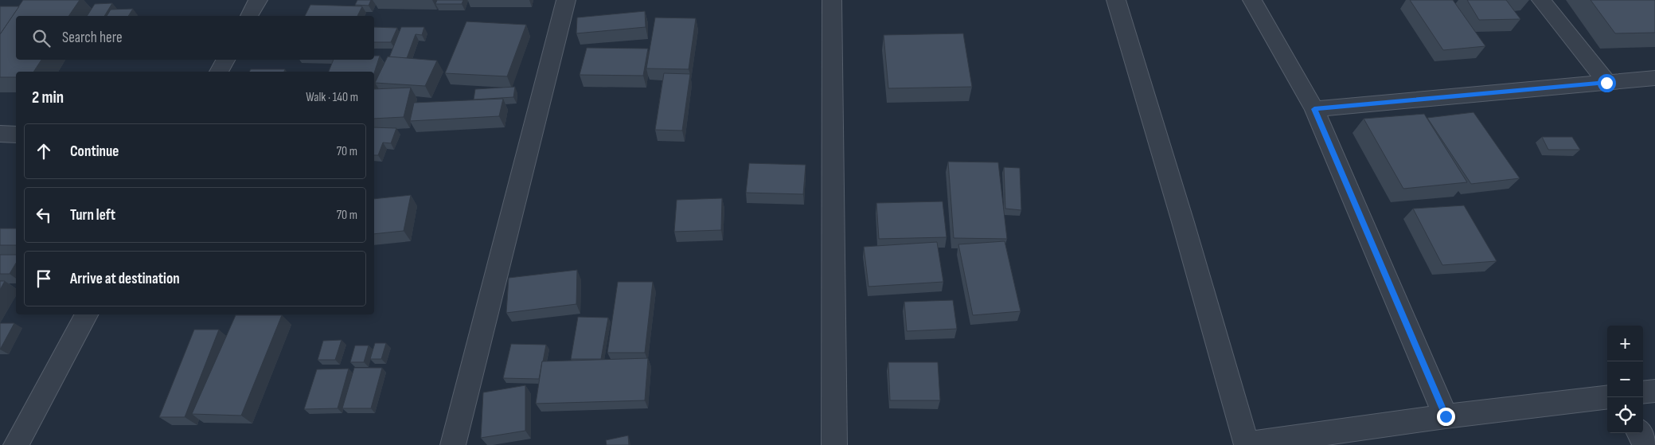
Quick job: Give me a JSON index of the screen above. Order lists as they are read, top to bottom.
{
  "page": {
    "search": "Search here",
    "heading": ["2 min", "Walk · 140 m"],
    "list": [
      ["Continue", "70 m"],
      ["Turn left", "70 m"],
      "Arrive at destination"
    ],
    "map_buttons": ["+", "−"]
  }
}
